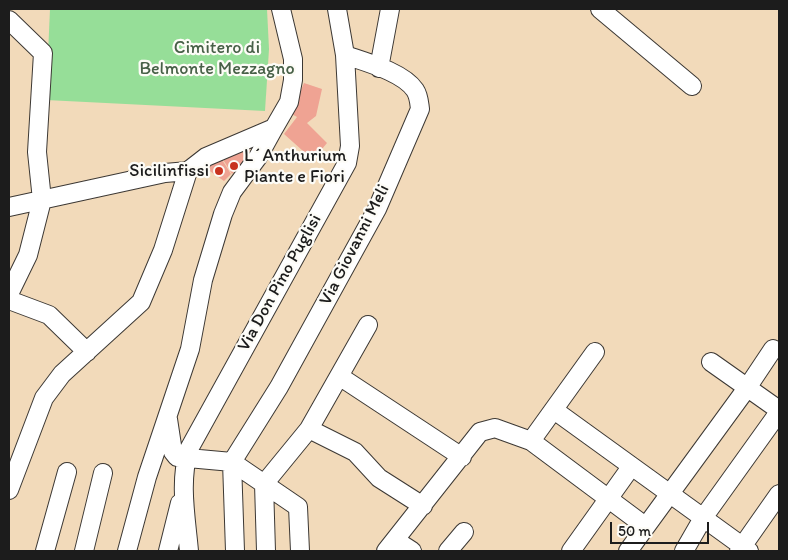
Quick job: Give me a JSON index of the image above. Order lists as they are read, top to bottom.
{
  "streets": {
    "street": ["Via Giovanni Meli", "Via Don Pino Puglisi"]
  },
  "crossings": [
    ["Via Giovanni Meli", "Via Don Pino Puglisi"]
  ],
  "parks": ["Cimitero di Belmonte Mezzagno"],
  "places": ["L´Anthurium Piante e Fiori", "Sicilinfissi"],
  "scale_bar": "50 m"
}
